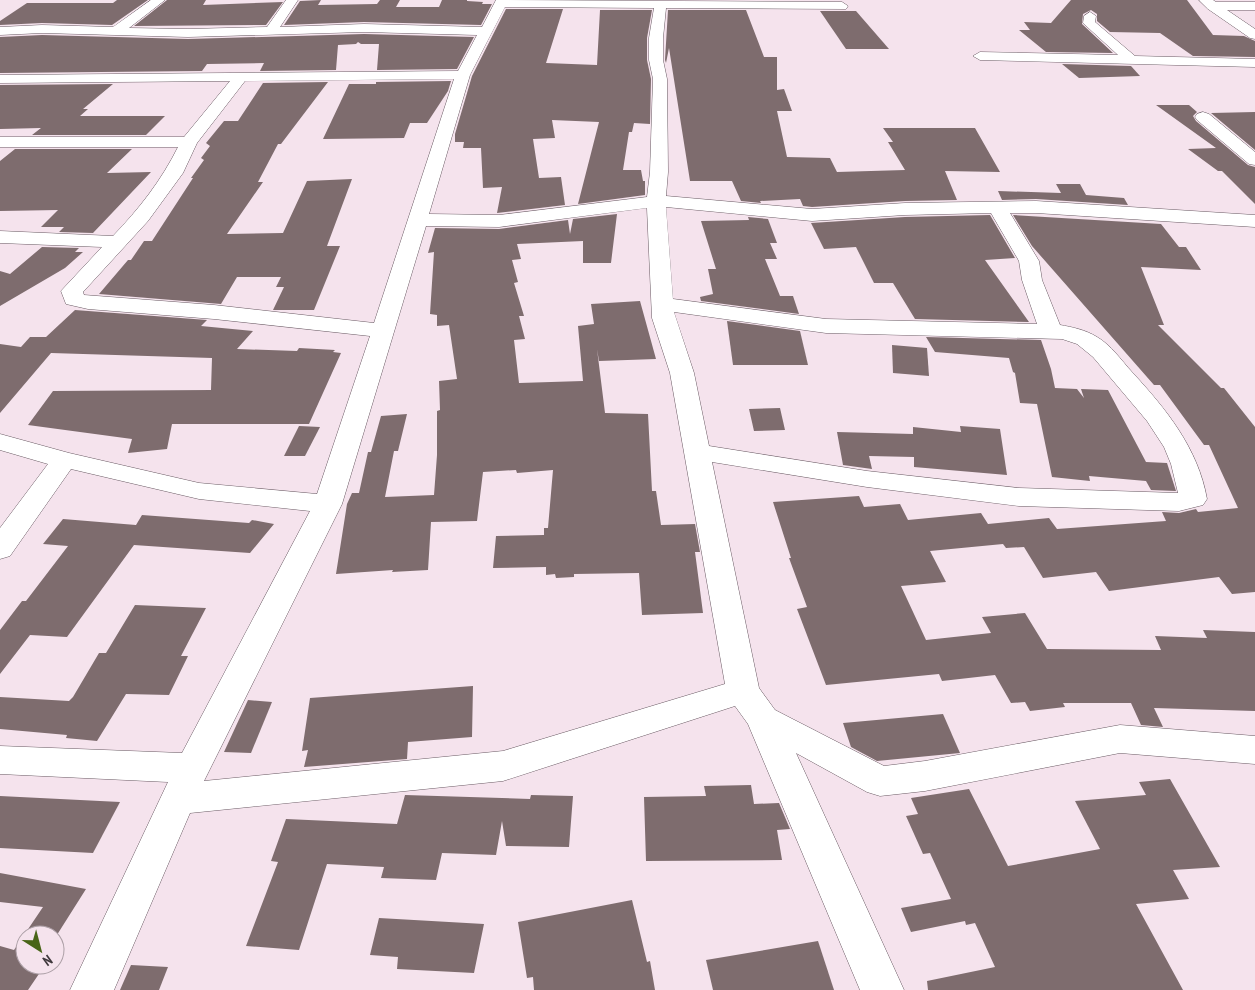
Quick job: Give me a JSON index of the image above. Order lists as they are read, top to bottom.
{
  "north": "bottom right"
}
